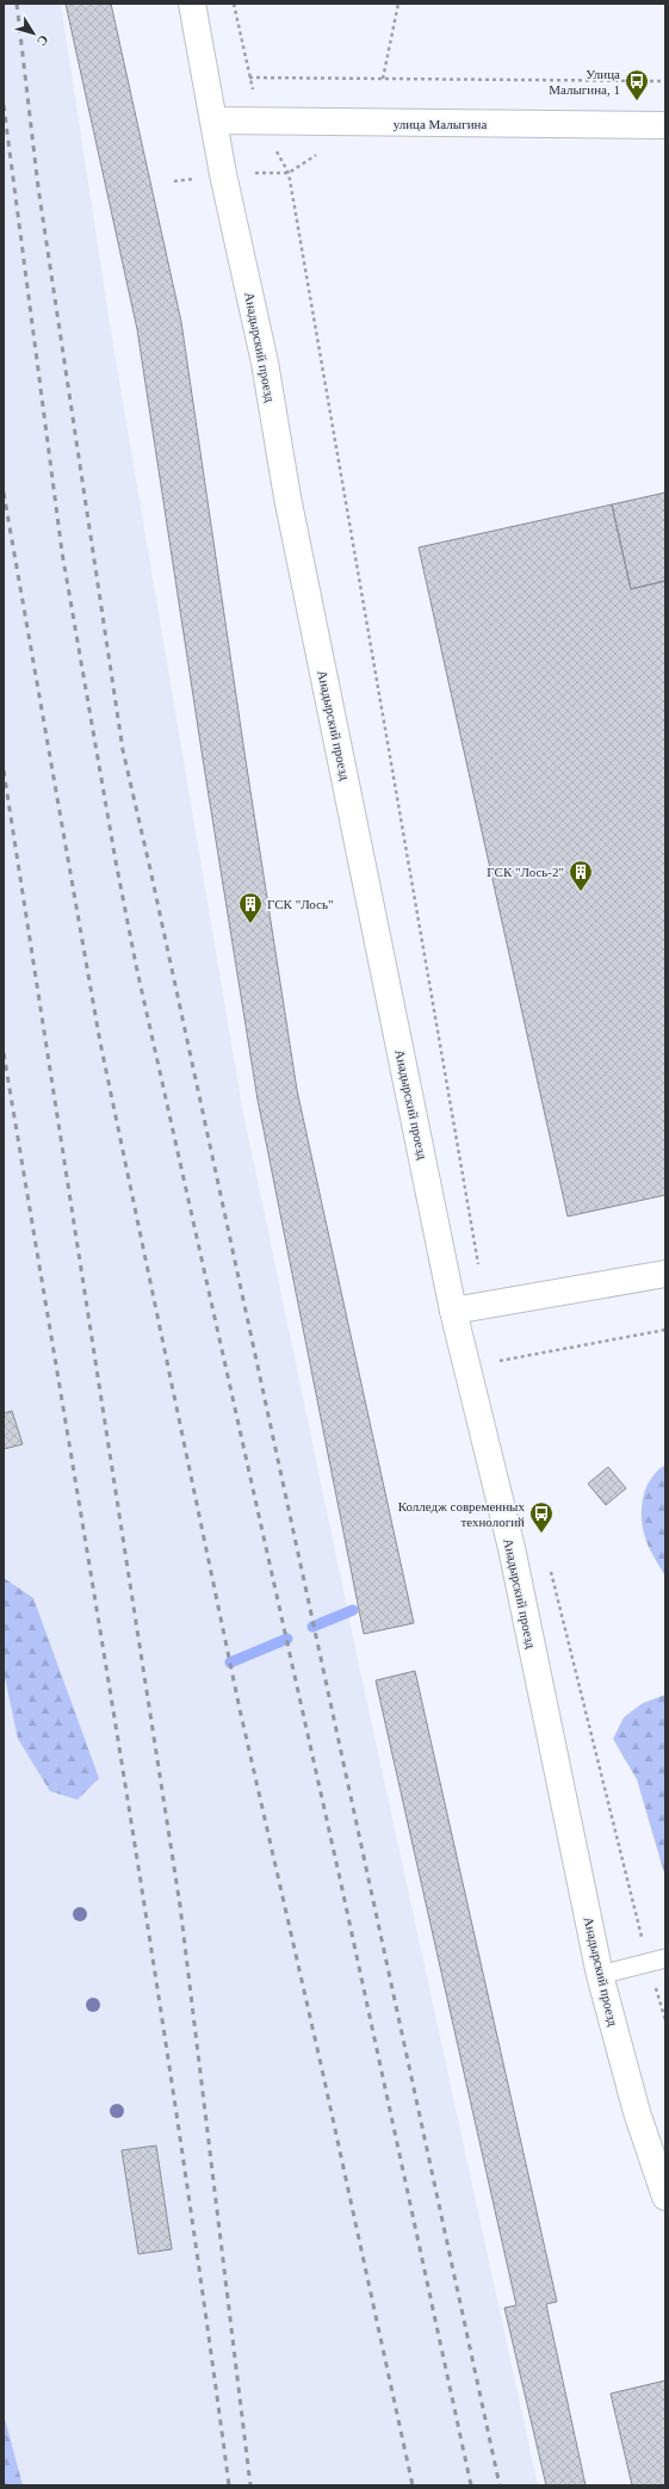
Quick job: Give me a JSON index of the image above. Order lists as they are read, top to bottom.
{
  "streets": {
    "street": ["улица Малыгина", "Анадырский проезд"]
  },
  "crossings": [
    ["улица Малыгина", "Анадырский проезд"]
  ],
  "places": {
    "bus stop": ["Улица Малыгина, 1", "Колледж современных технологий"],
    "building": ["ГСК \"Лось-2\"", "ГСК \"Лось\""]
  },
  "north": "bottom right"
}
